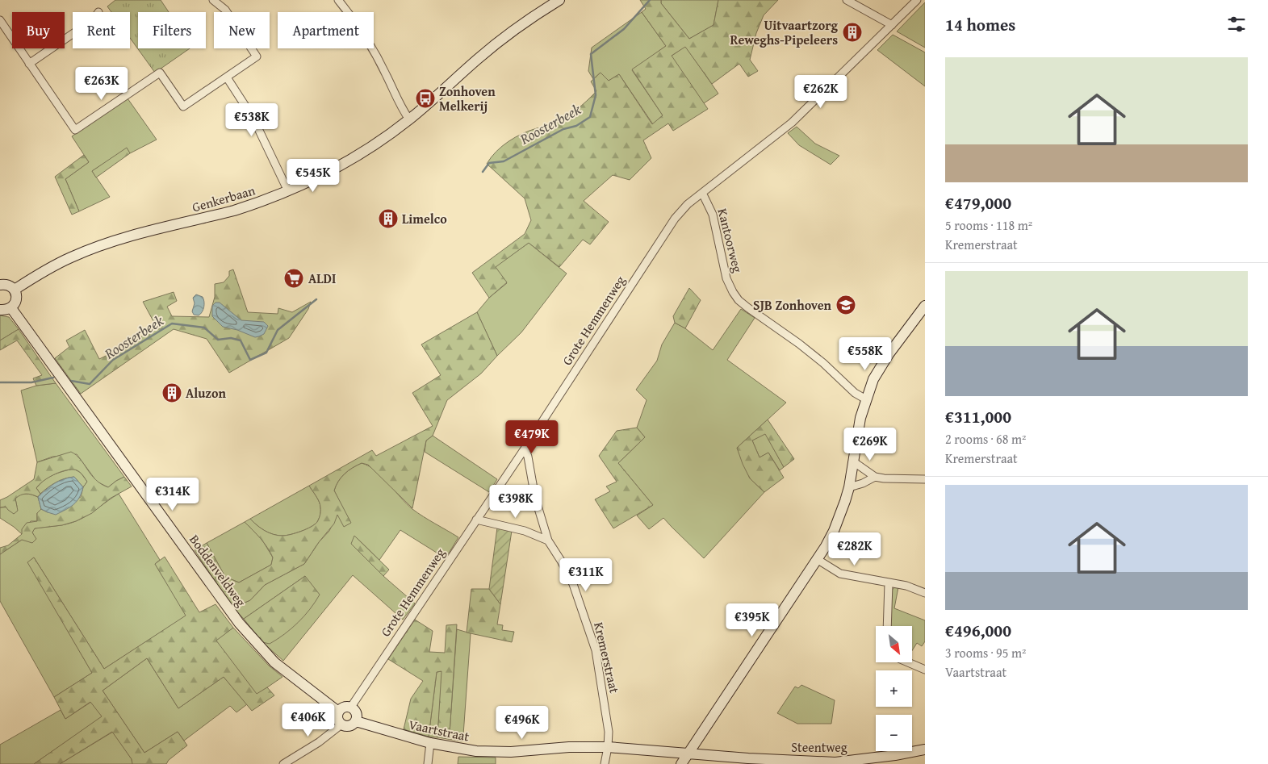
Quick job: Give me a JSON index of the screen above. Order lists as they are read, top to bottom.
{
  "streets": {
    "street": [
      "Genkerbaan",
      "Kantoorweg",
      "Grote Hemmenweg",
      "Boddenveldweg",
      "Kremerstraat",
      "Vaartstraat",
      "Steentweg"
    ]
  },
  "crossings": [
    ["Kantoorweg", "Grote Hemmenweg"],
    ["Grote Hemmenweg", "Boddenveldweg"],
    ["Grote Hemmenweg", "Kremerstraat"],
    ["Grote Hemmenweg", "Vaartstraat"],
    ["Boddenveldweg", "Vaartstraat"],
    ["Kremerstraat", "Vaartstraat"],
    ["Vaartstraat", "Steentweg"]
  ],
  "water": ["Roosterbeek"],
  "places": {
    "building": ["Uitvaartzorg Reweghs-Pipeleers", "Limelco", "Aluzon"],
    "bus stop": ["Zonhoven Melkerij"],
    "supermarket": ["ALDI"],
    "school or university": ["SJB Zonhoven"]
  },
  "north": "bottom right",
  "page": {
    "heading": "14 homes",
    "chip": [
      "Buy",
      "Rent",
      "Filters",
      "New",
      "Apartment"
    ],
    "list": [
      {
        "name": "€479,000",
        "note": "5 rooms · 118 m² · Kremerstraat"
      },
      {
        "name": "€311,000",
        "note": "2 rooms · 68 m² · Kremerstraat"
      },
      {
        "name": "€496,000",
        "note": "3 rooms · 95 m² · Vaartstraat"
      }
    ],
    "price": [
      "€263K",
      "€262K",
      "€538K",
      "€545K",
      "€558K",
      "€479K",
      "€269K",
      "€314K",
      "€398K",
      "€282K",
      "€311K",
      "€395K",
      "€406K",
      "€496K"
    ],
    "map_buttons": ["+", "−"]
  }
}
